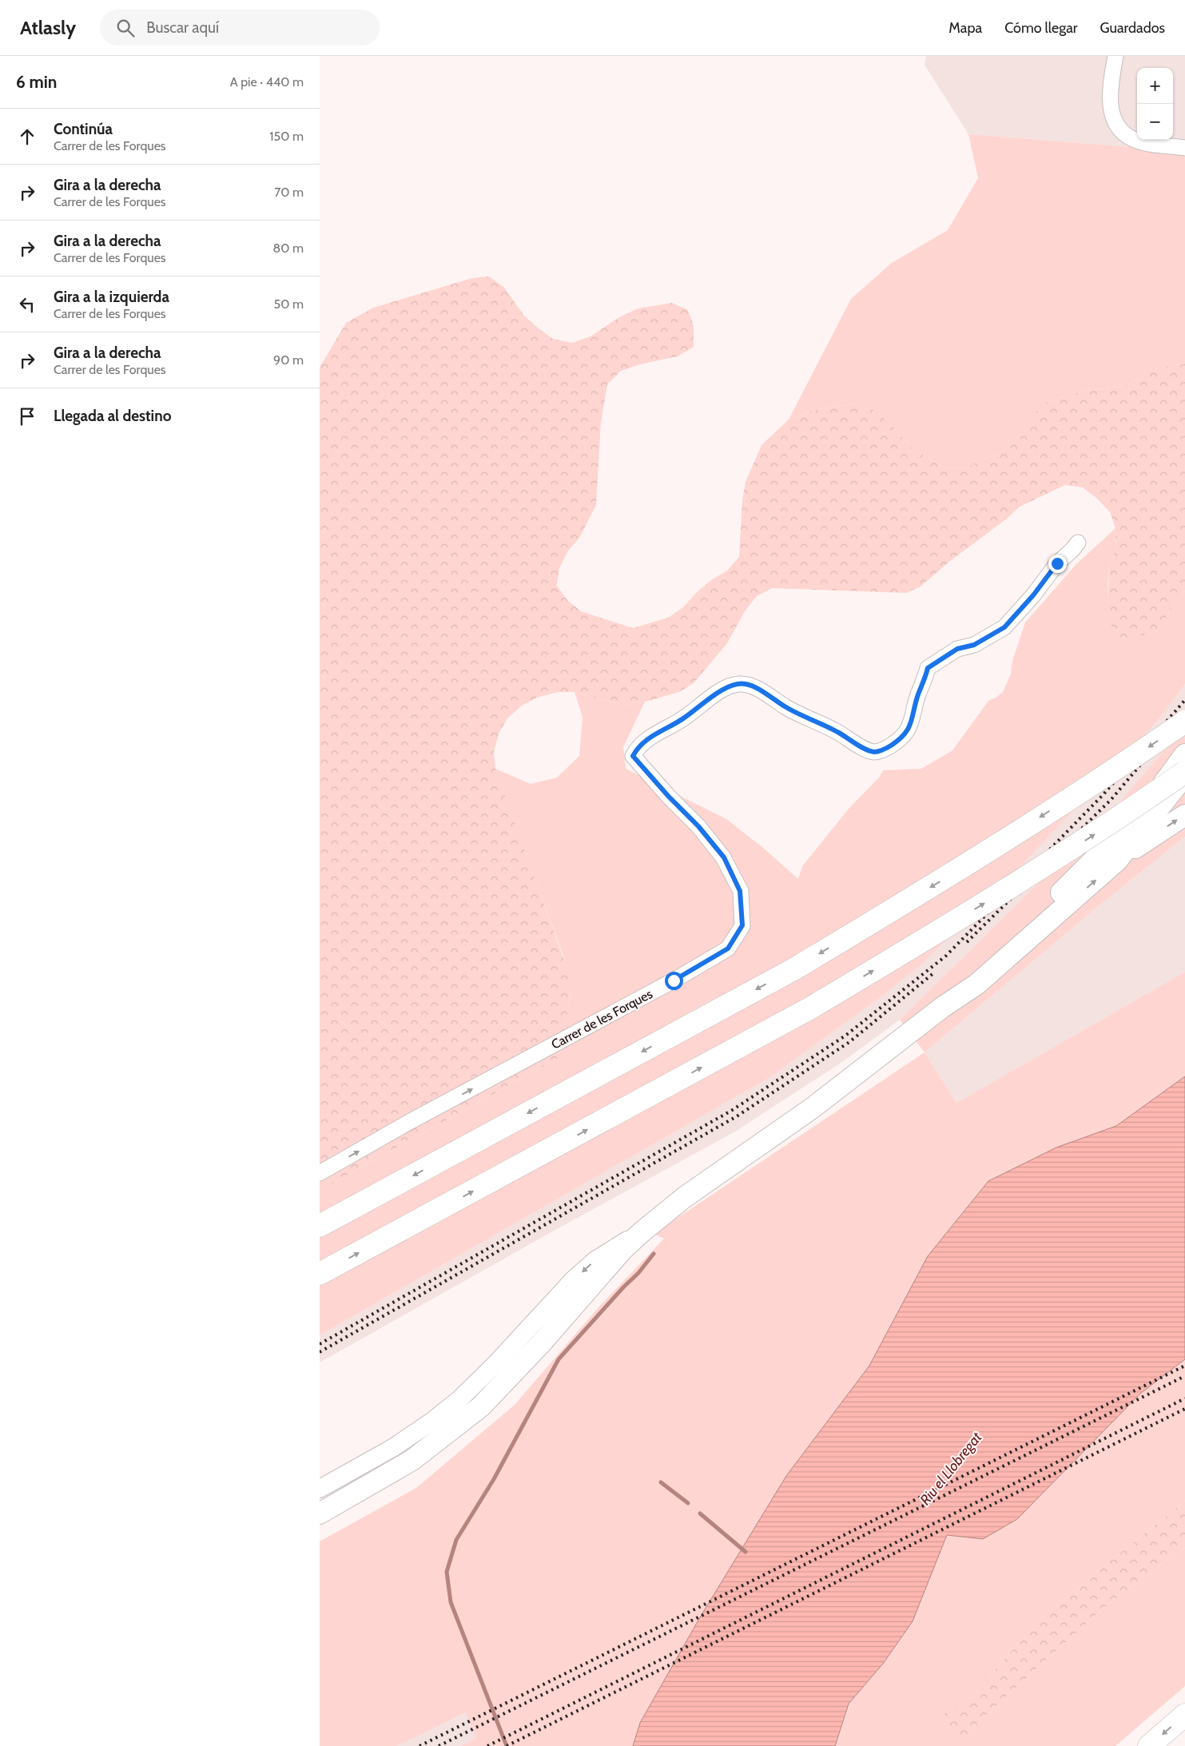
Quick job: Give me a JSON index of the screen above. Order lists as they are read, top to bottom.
{
  "streets": {
    "street": ["Carrer de les Forques"]
  },
  "water": ["Riu el Llobregat"],
  "page": {
    "header": "Atlasly",
    "search": "Buscar aquí",
    "nav": ["Mapa", "Cómo llegar", "Guardados"],
    "heading": ["6 min", "A pie · 440 m"],
    "map_buttons": ["+", "−"],
    "list": [
      ["Continúa", "Carrer de les Forques", "150 m"],
      ["Gira a la derecha", "Carrer de les Forques", "70 m"],
      ["Gira a la derecha", "Carrer de les Forques", "80 m"],
      ["Gira a la izquierda", "Carrer de les Forques", "50 m"],
      ["Gira a la derecha", "Carrer de les Forques", "90 m"],
      "Llegada al destino"
    ]
  }
}
